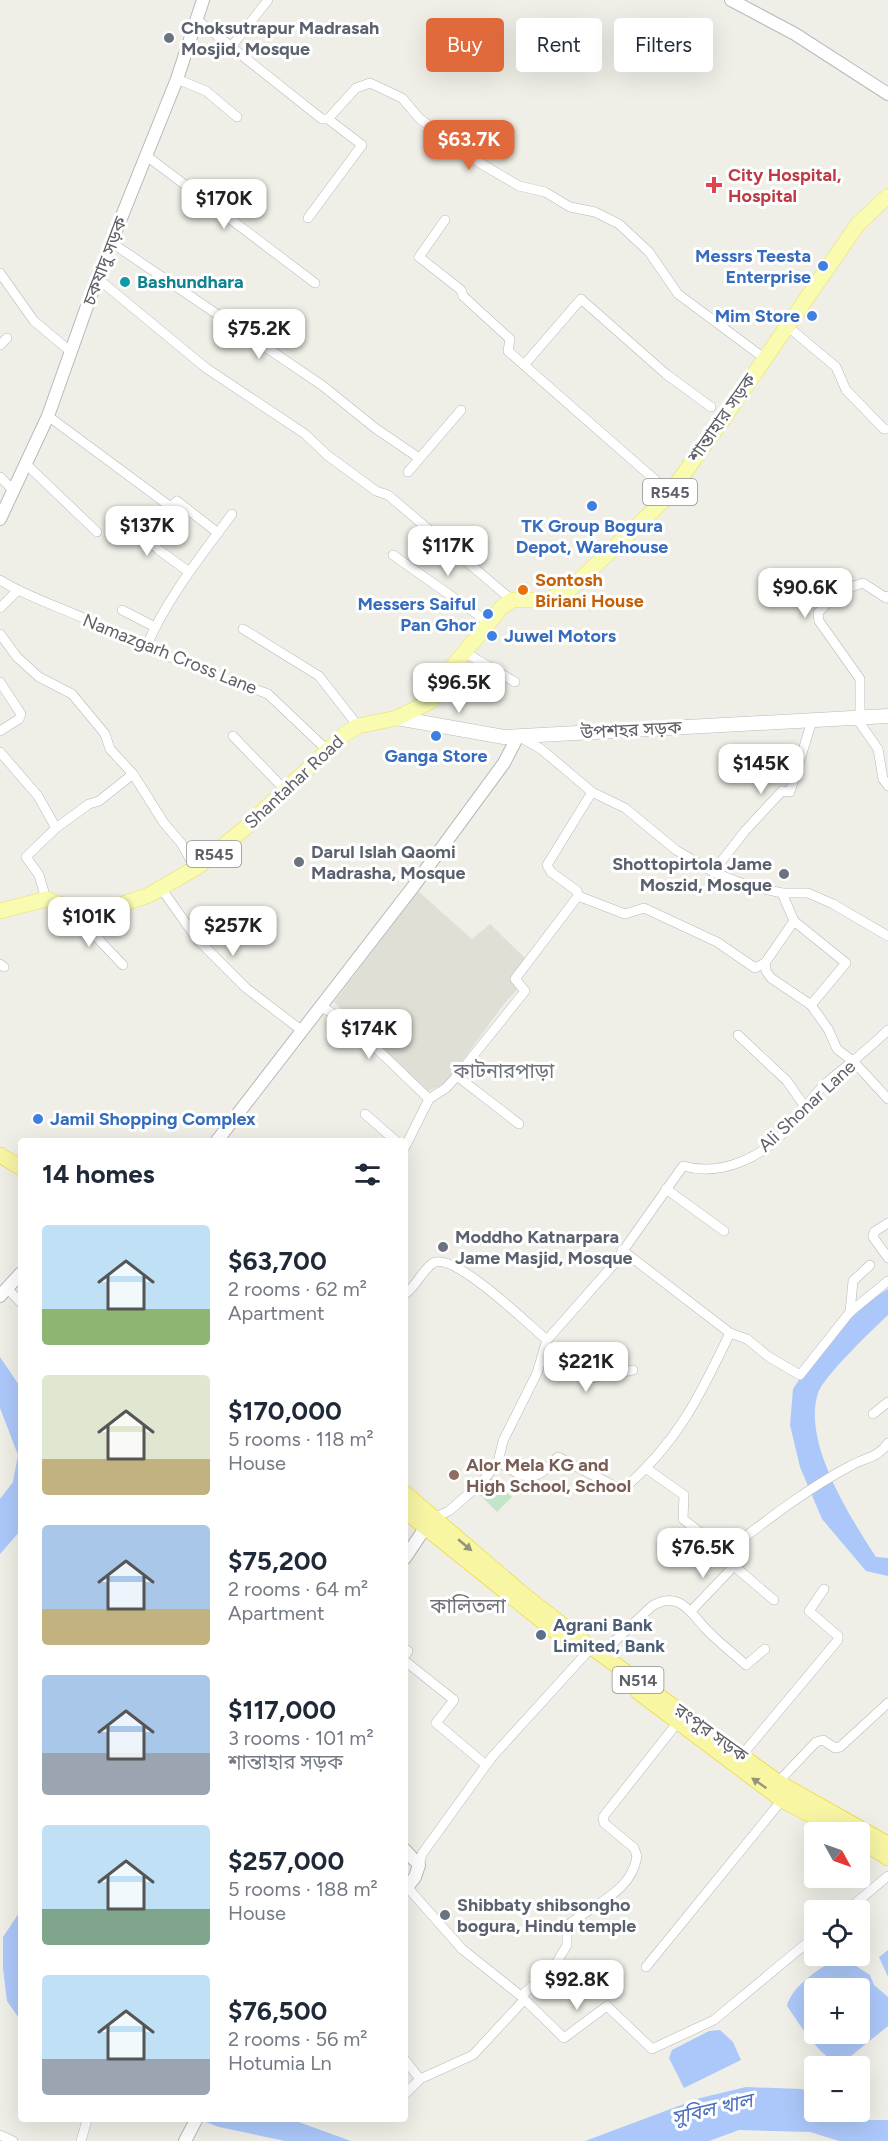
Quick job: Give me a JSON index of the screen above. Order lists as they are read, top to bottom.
{
  "streets": {
    "highway": ["N514", "রংপুর সড়ক"],
    "main road": [
      "শান্তাহার সড়ক",
      "R545",
      "উপশহর সড়ক",
      "Shantahar Road"
    ],
    "street": ["চকযাদু সড়ক", "Namazgarh Cross Lane", "Ali Shonar Lane"]
  },
  "crossings": [
    ["R545", "উপশহর সড়ক"],
    ["R545", "Shantahar Road"],
    ["Namazgarh Cross Lane", "Shantahar Road"],
    ["উপশহর সড়ক", "Shantahar Road"],
    ["N514", "রংপুর সড়ক"]
  ],
  "districts": ["কাটনারপাড়া", "কালিতলা"],
  "water": ["সুবিল খাল"],
  "places": {
    "other": [
      "Choksutrapur Madrasah Mosjid, Mosque",
      "Messrs Teesta Enterprise",
      "Bashundhara",
      "Mim Store",
      "TK Group Bogura Depot, Warehouse",
      "Sontosh Biriani House",
      "Messers Saiful Pan Ghor",
      "Juwel Motors",
      "Ganga Store",
      "Darul Islah Qaomi Madrasha, Mosque",
      "Shottopirtola Jame Moszid, Mosque",
      "Jamil Shopping Complex",
      "Moddho Katnarpara Jame Masjid, Mosque",
      "Alor Mela KG and High School, School",
      "Agrani Bank Limited, Bank",
      "Shibbaty shibsongho bogura, Hindu temple"
    ],
    "health": ["City Hospital, Hospital"]
  },
  "north": "bottom right",
  "page": {
    "chip": ["Buy", "Rent", "Filters"],
    "price": [
      "$63.7K",
      "$170K",
      "$75.2K",
      "$137K",
      "$117K",
      "$90.6K",
      "$96.5K",
      "$145K",
      "$101K",
      "$257K",
      "$174K",
      "$221K",
      "$76.5K",
      "$92.8K"
    ],
    "heading": "14 homes",
    "list": [
      {
        "name": "$63,700",
        "note": "2 rooms · 62 m² · Apartment"
      },
      {
        "name": "$170,000",
        "note": "5 rooms · 118 m² · House"
      },
      {
        "name": "$75,200",
        "note": "2 rooms · 64 m² · Apartment"
      },
      {
        "name": "$117,000",
        "note": "3 rooms · 101 m² · শান্তাহার সড়ক"
      },
      {
        "name": "$257,000",
        "note": "5 rooms · 188 m² · House"
      },
      {
        "name": "$76,500",
        "note": "2 rooms · 56 m² · Hotumia Ln"
      }
    ],
    "map_buttons": ["+", "−"]
  }
}
